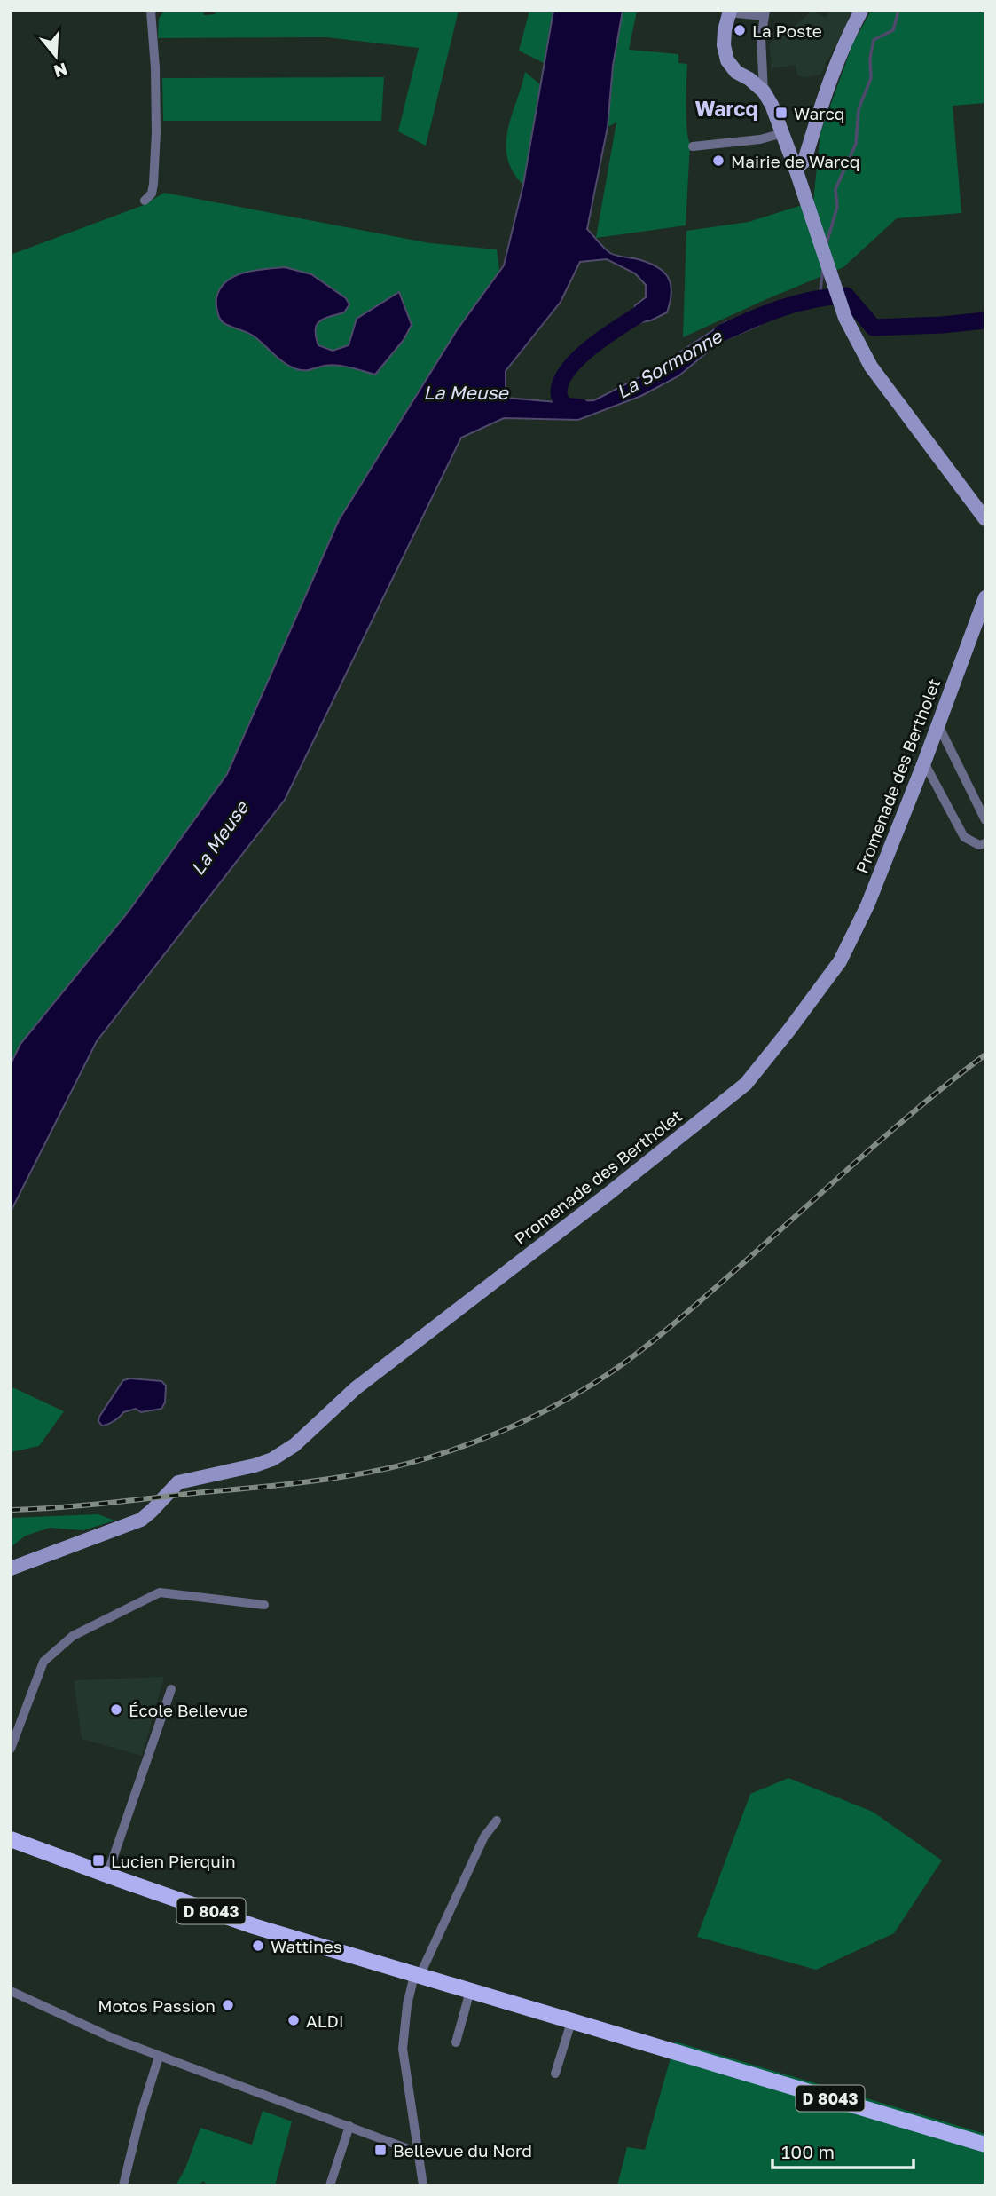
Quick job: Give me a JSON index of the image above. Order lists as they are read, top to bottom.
{
  "streets": {
    "main road": ["D 8043"],
    "street": ["Promenade des Bertholet"]
  },
  "districts": ["Warcq"],
  "water": ["La Sormonne", "La Meuse"],
  "places": {
    "other": [
      "La Poste",
      "Mairie de Warcq",
      "École Bellevue",
      "Wattines",
      "Motos Passion",
      "ALDI"
    ],
    "transit": ["Warcq", "Lucien Pierquin", "Bellevue du Nord"]
  },
  "scale_bar": "100 m",
  "north": "bottom"
}
